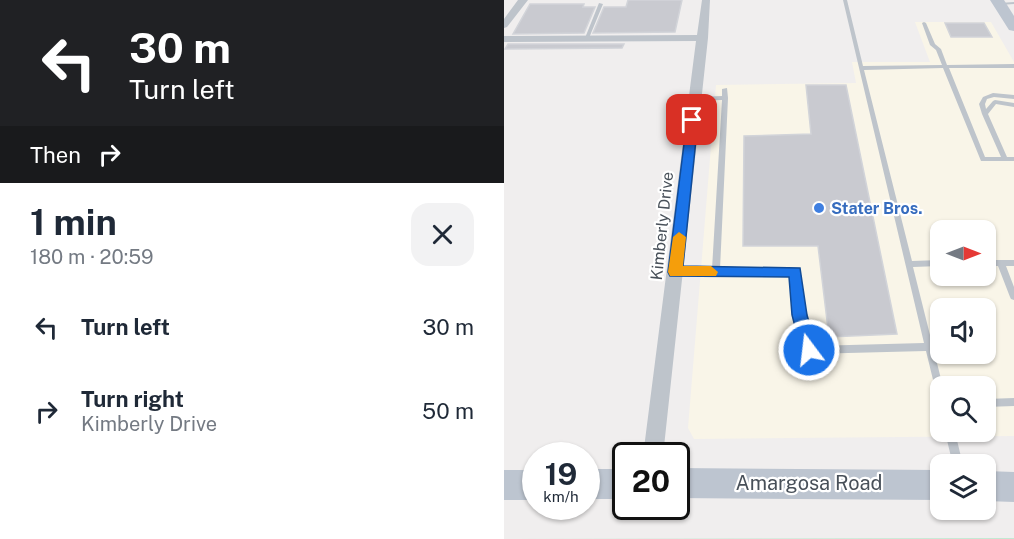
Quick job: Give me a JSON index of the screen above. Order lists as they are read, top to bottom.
{
  "streets": {
    "main road": ["Amargosa Road"],
    "street": ["Kimberly Drive"]
  },
  "places": ["Stater Bros."],
  "north": "right",
  "page": {
    "turn": ["30 m", "Turn left"],
    "then": "Then",
    "heading": ["1 min", "180 m · 20:59"],
    "list": [
      {
        "name": "Turn left",
        "value": "30 m"
      },
      {
        "name": "Turn right",
        "note": "Kimberly Drive",
        "value": "50 m"
      }
    ],
    "speed": "19 km/h",
    "limit": "20"
  }
}
